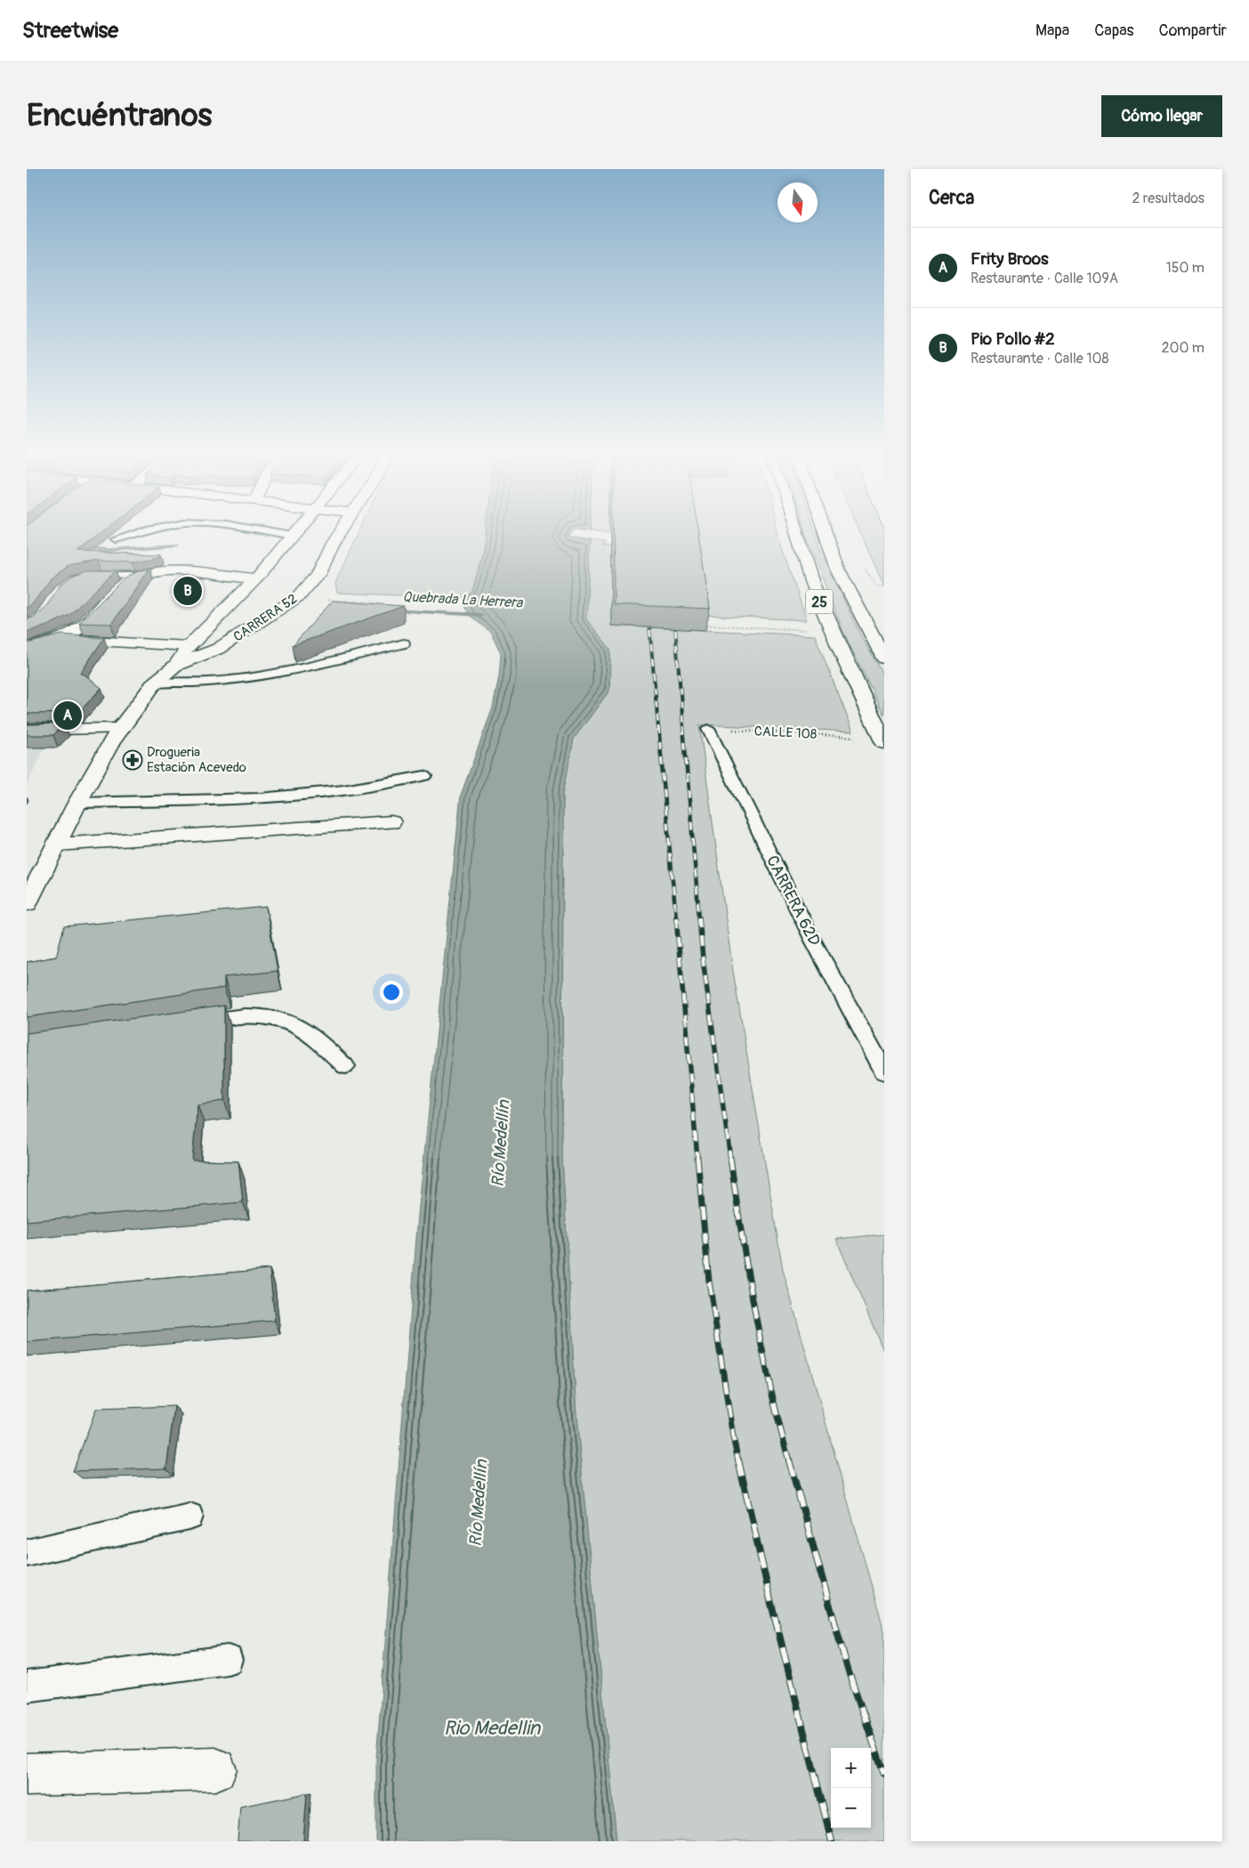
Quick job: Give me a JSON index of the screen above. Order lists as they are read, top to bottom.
{
  "streets": {
    "main road": ["25", "CARRERA 52"],
    "lane": ["CARRERA 62D"],
    "path": ["CALLE 108"]
  },
  "crossings": [
    ["CALLE 108", "CARRERA 62D"]
  ],
  "water": ["Quebrada La Herrera", "Río Medellín", "Rio Medellin"],
  "places": {
    "pharmacy": ["Drogueria Estación Acevedo"]
  },
  "north": "bottom",
  "page": {
    "header": "Streetwise",
    "nav": ["Mapa", "Capas", "Compartir"],
    "buttons": "Cómo llegar",
    "title": "Encuéntranos",
    "heading": ["Cerca", "2 resultados"],
    "list": [
      {
        "mark": "A",
        "name": "Frity Broos",
        "note": "Restaurante · Calle 109A",
        "value": "150 m"
      },
      {
        "mark": "B",
        "name": "Pio Pollo #2",
        "note": "Restaurante · Calle 108",
        "value": "200 m"
      }
    ],
    "pins": ["B", "A"],
    "map_buttons": ["+", "−"]
  }
}
